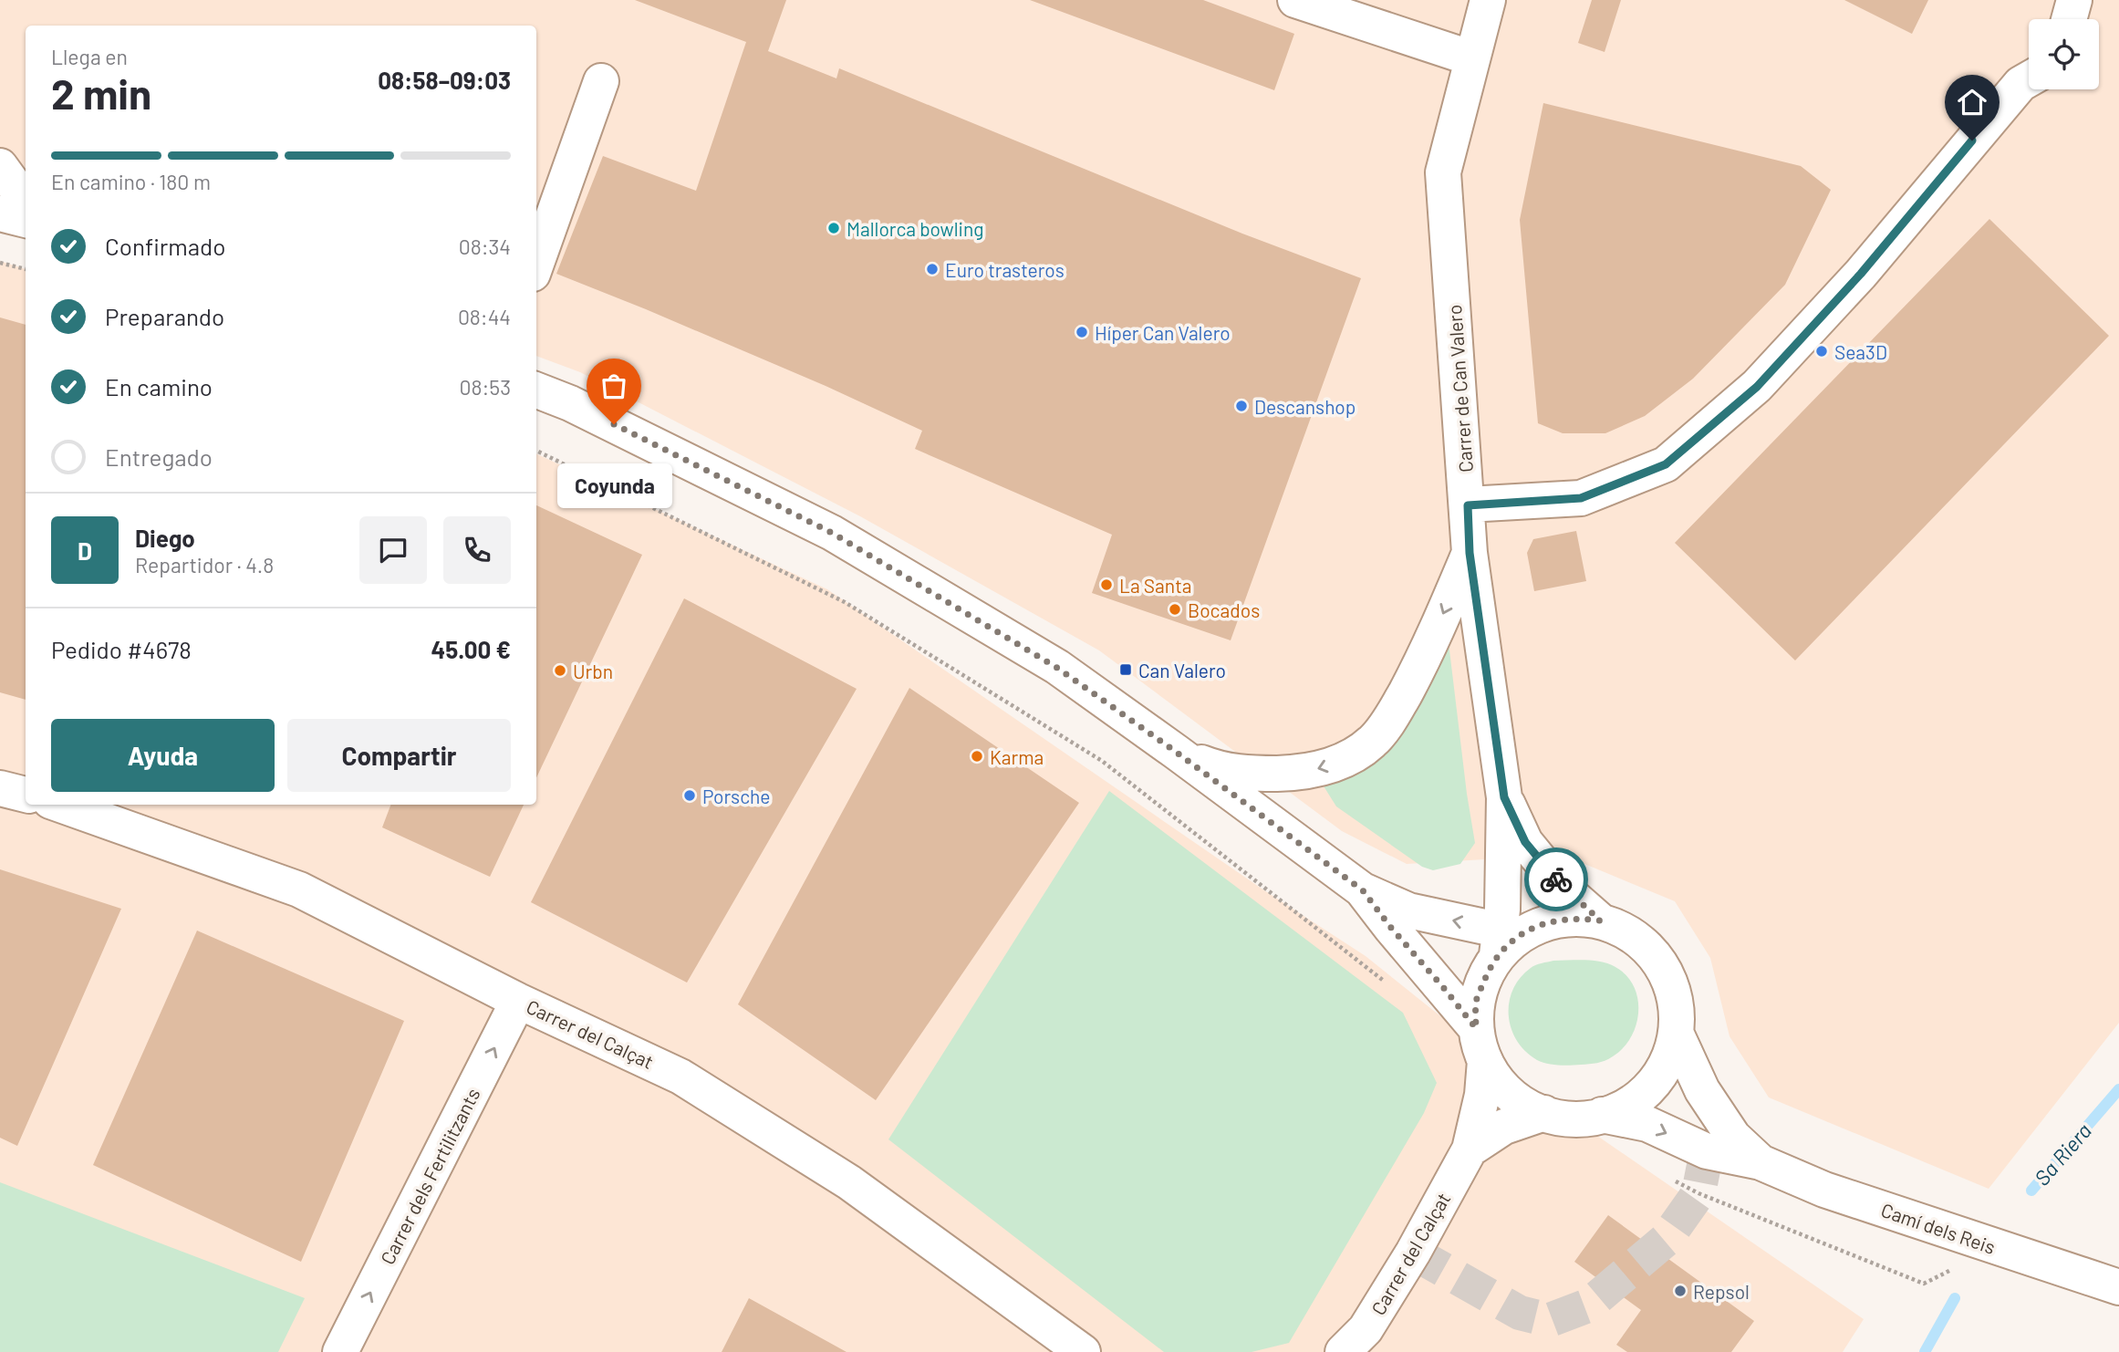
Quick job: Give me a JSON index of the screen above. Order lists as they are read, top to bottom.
{
  "streets": {
    "street": [
      "Carrer de Can Valero",
      "Carrer del Calçat",
      "Carrer dels Fertilitzants",
      "Camí dels Reis"
    ]
  },
  "crossings": [
    ["Carrer del Calçat", "Carrer dels Fertilitzants"]
  ],
  "one_way": ["Carrer de Can Valero", "Carrer dels Fertilitzants"],
  "water": ["Sa Riera"],
  "places": {
    "other": [
      "Mallorca bowling",
      "Euro trasteros",
      "Híper Can Valero",
      "Sea3D",
      "Descanshop",
      "Coyunda",
      "La Santa",
      "Bocados",
      "Urbn",
      "Karma",
      "Porsche",
      "Repsol"
    ],
    "transit": ["Can Valero"]
  },
  "page": {
    "heading": ["2 min", "Llega en", "08:58–09:03"],
    "panel": [
      "Diego",
      "Repartidor · 4.8",
      "Pedido #4678",
      "45.00 €"
    ],
    "bar": "En camino · 180 m",
    "list": [
      ["Confirmado", "08:34"],
      ["Preparando", "08:44"],
      ["En camino", "08:53"],
      "Entregado"
    ],
    "bubble": "Coyunda",
    "round": "D",
    "buttons": ["Ayuda", "Compartir"]
  }
}
